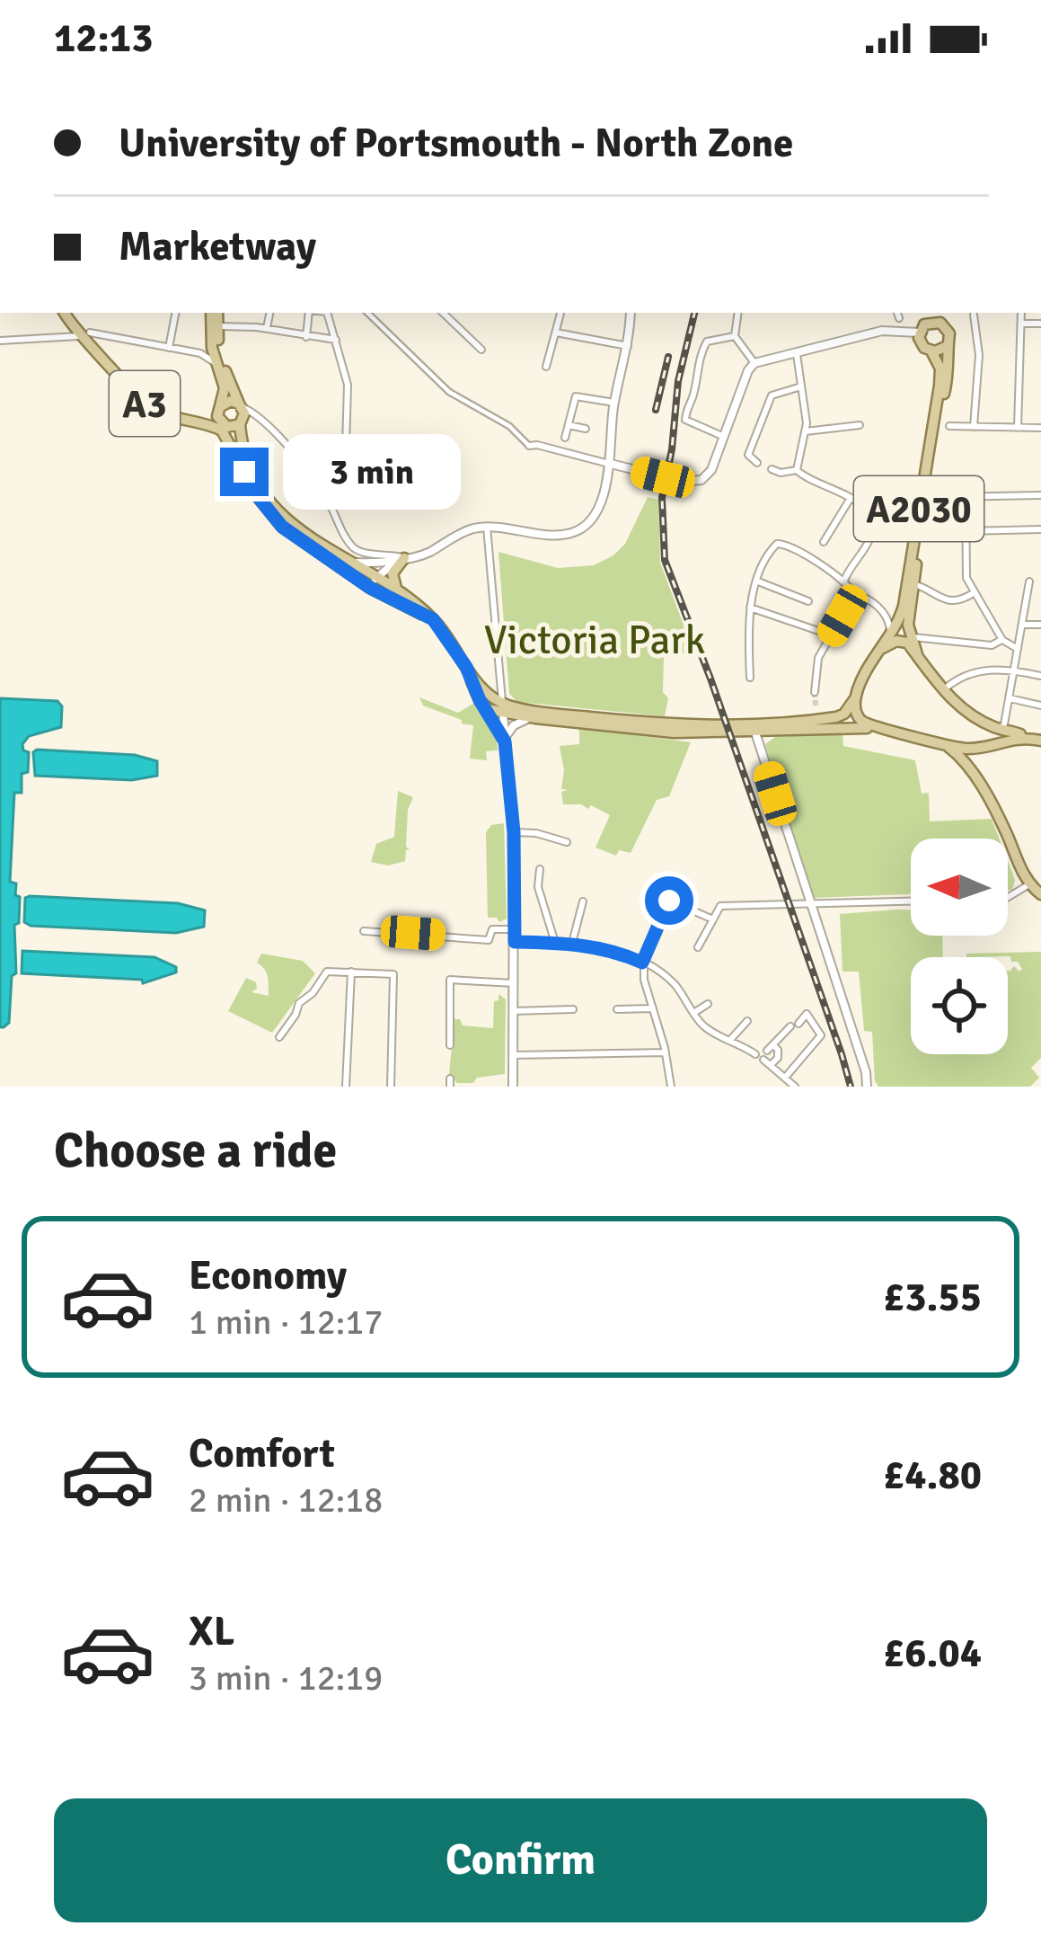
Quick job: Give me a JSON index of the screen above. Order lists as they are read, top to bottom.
{
  "streets": {
    "main road": ["A3", "A2030"]
  },
  "crossings": [
    ["A3", "A2030"]
  ],
  "parks": ["Victoria Park"],
  "north": "left",
  "page": {
    "status": "12:13",
    "banner": ["University of Portsmouth - North Zone", "Marketway"],
    "bubble": "3 min",
    "heading": "Choose a ride",
    "list": [
      {
        "name": "Economy",
        "note": "1 min · 12:17",
        "value": "£3.55"
      },
      {
        "name": "Comfort",
        "note": "2 min · 12:18",
        "value": "£4.80"
      },
      {
        "name": "XL",
        "note": "3 min · 12:19",
        "value": "£6.04"
      }
    ],
    "buttons": "Confirm"
  }
}
